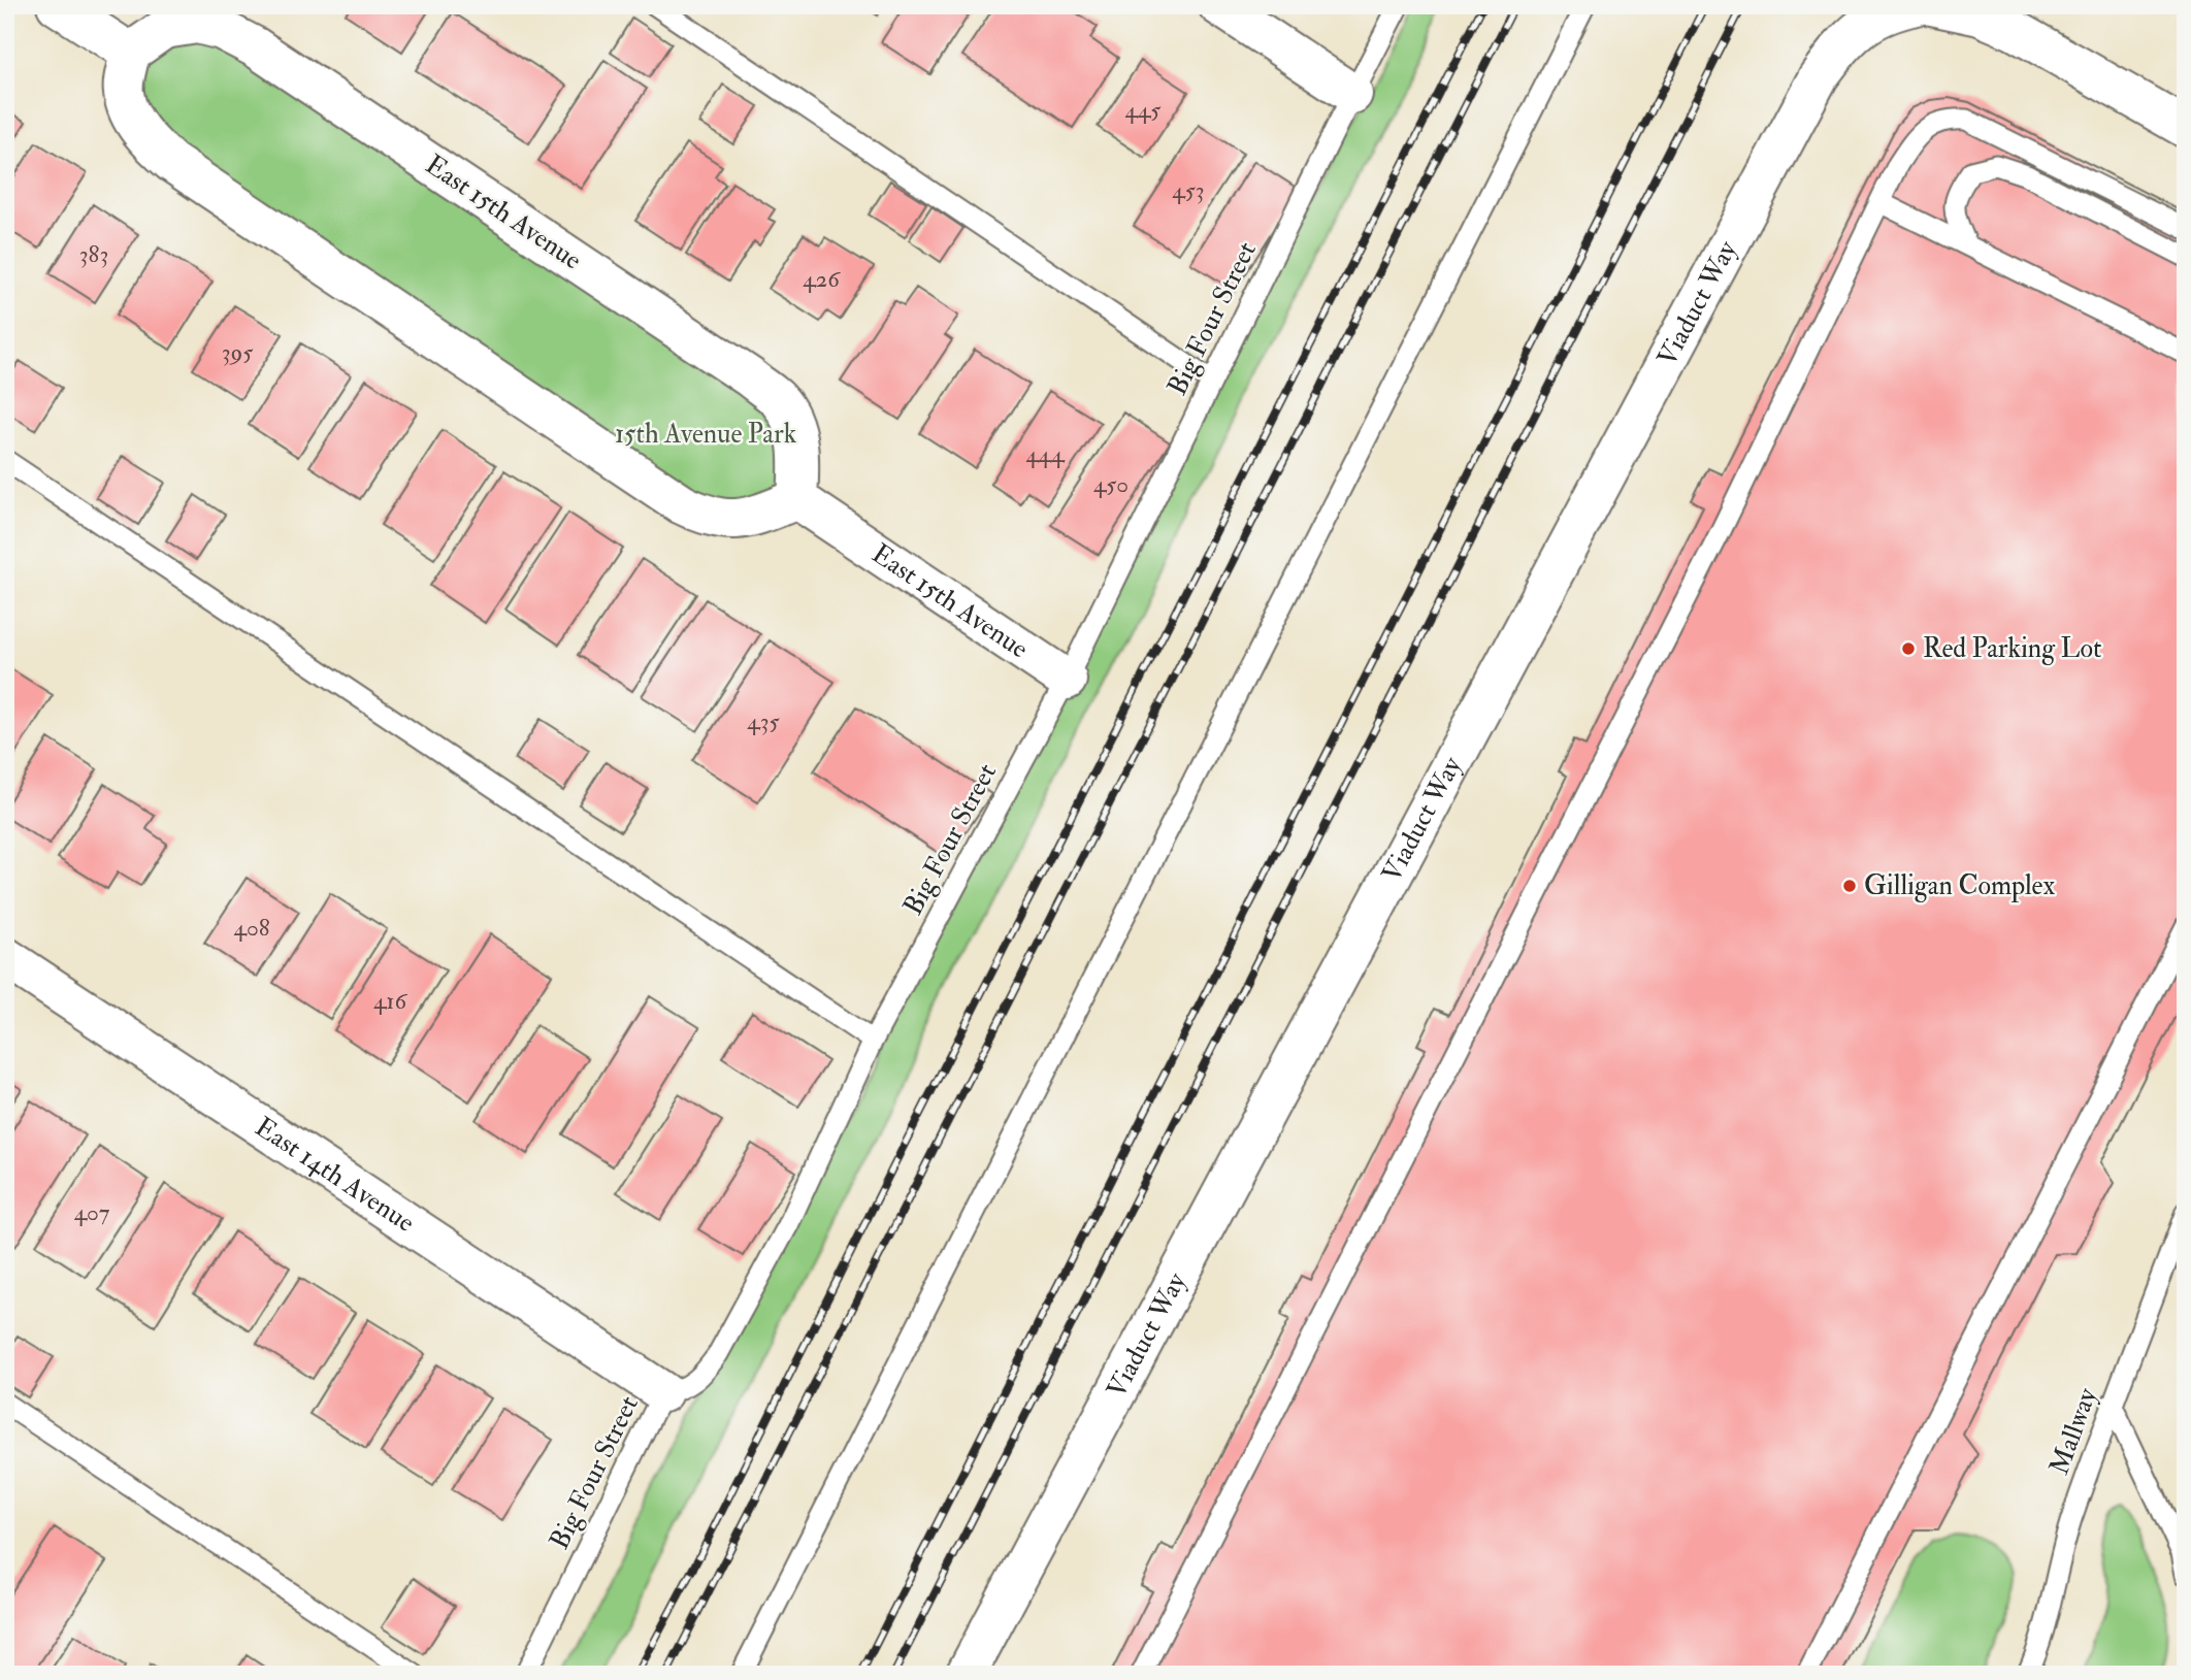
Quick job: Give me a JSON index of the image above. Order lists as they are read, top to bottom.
{
  "streets": {
    "street": ["East 15th Avenue", "Viaduct Way", "East 14th Avenue"],
    "lane": ["Big Four Street", "Mallway"]
  },
  "crossings": [
    ["East 15th Avenue", "Big Four Street"],
    ["Big Four Street", "East 14th Avenue"]
  ],
  "parks": ["15th Avenue Park"],
  "places": ["Red Parking Lot", "Gilligan Complex"],
  "house_numbers": [
    "445",
    "453",
    "383",
    "426",
    "395",
    "444",
    "450",
    "435",
    "408",
    "416",
    "407"
  ]
}
